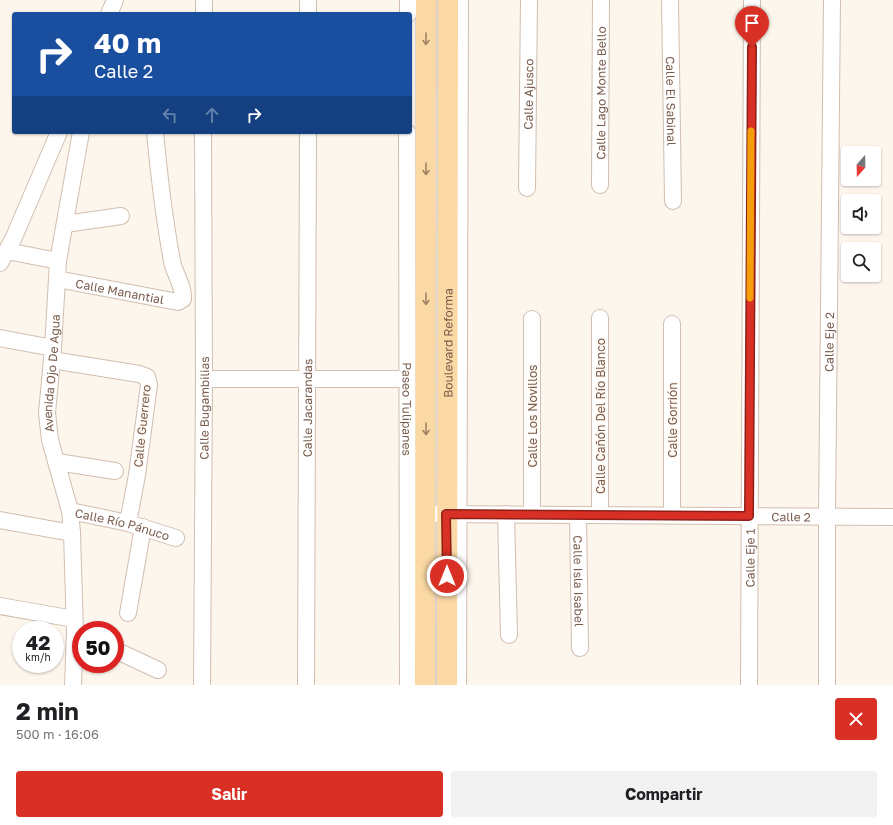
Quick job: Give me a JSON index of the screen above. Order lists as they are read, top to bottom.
{
  "streets": {
    "main road": ["Boulevard Reforma"],
    "street": [
      "Calle Lago Monte Bello",
      "Calle Ajusco",
      "Calle El Sabinal",
      "Calle Manantial",
      "Calle Eje 2",
      "Avenida Ojo De Agua",
      "Calle Jacarandas",
      "Calle Bugambilias",
      "Paseo Tulipanes",
      "Calle Los Novillos",
      "Calle Cañón Del Río Blanco",
      "Calle Gorrión",
      "Calle Guerrero",
      "Calle 2",
      "Calle Río Pánuco",
      "Calle Eje 1",
      "Calle Isla Isabel"
    ]
  },
  "crossings": [
    ["Calle Manantial", "Avenida Ojo De Agua"],
    ["Boulevard Reforma", "Calle 2"],
    ["Calle Eje 2", "Calle 2"],
    ["Avenida Ojo De Agua", "Calle Guerrero"],
    ["Avenida Ojo De Agua", "Calle Río Pánuco"],
    ["Calle Los Novillos", "Calle 2"],
    ["Calle Cañón Del Río Blanco", "Calle 2"],
    ["Calle Gorrión", "Calle 2"],
    ["Calle Guerrero", "Calle Río Pánuco"],
    ["Calle 2", "Calle Eje 1"],
    ["Calle 2", "Calle Isla Isabel"]
  ],
  "north": "bottom",
  "page": {
    "turn": ["40 m", "Calle 2"],
    "speed": "42 km/h",
    "limit": "50",
    "heading": ["2 min", "500 m · 16:06"],
    "buttons": ["Salir", "Compartir"]
  }
}
